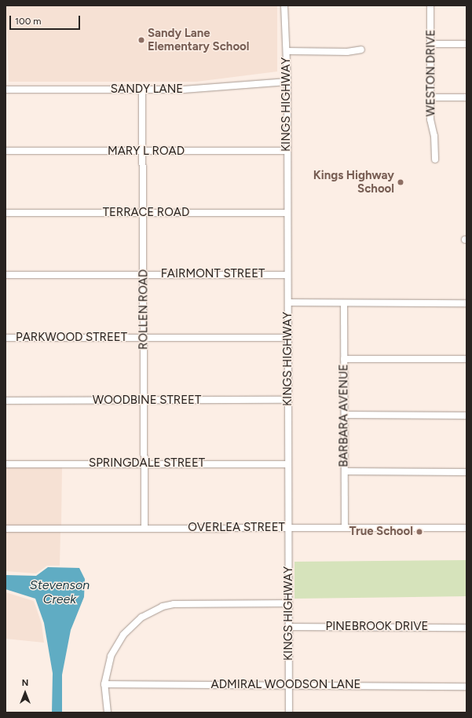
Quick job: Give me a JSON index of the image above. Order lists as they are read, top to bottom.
{
  "streets": {
    "street": [
      "WESTON DRIVE",
      "SANDY LANE",
      "KINGS HIGHWAY",
      "MARY L ROAD",
      "TERRACE ROAD",
      "FAIRMONT STREET",
      "ROLLEN ROAD",
      "PARKWOOD STREET",
      "WOODBINE STREET",
      "BARBARA AVENUE",
      "SPRINGDALE STREET",
      "OVERLEA STREET",
      "PINEBROOK DRIVE",
      "ADMIRAL WOODSON LANE"
    ]
  },
  "crossings": [
    ["SANDY LANE", "KINGS HIGHWAY"],
    ["SANDY LANE", "ROLLEN ROAD"],
    ["KINGS HIGHWAY", "MARY L ROAD"],
    ["KINGS HIGHWAY", "TERRACE ROAD"],
    ["KINGS HIGHWAY", "FAIRMONT STREET"],
    ["KINGS HIGHWAY", "PARKWOOD STREET"],
    ["KINGS HIGHWAY", "WOODBINE STREET"],
    ["KINGS HIGHWAY", "SPRINGDALE STREET"],
    ["KINGS HIGHWAY", "OVERLEA STREET"],
    ["KINGS HIGHWAY", "PINEBROOK DRIVE"],
    ["KINGS HIGHWAY", "ADMIRAL WOODSON LANE"],
    ["MARY L ROAD", "ROLLEN ROAD"],
    ["TERRACE ROAD", "ROLLEN ROAD"],
    ["FAIRMONT STREET", "ROLLEN ROAD"],
    ["ROLLEN ROAD", "PARKWOOD STREET"],
    ["ROLLEN ROAD", "WOODBINE STREET"],
    ["ROLLEN ROAD", "SPRINGDALE STREET"],
    ["ROLLEN ROAD", "OVERLEA STREET"],
    ["BARBARA AVENUE", "OVERLEA STREET"]
  ],
  "water": ["Stevenson Creek"],
  "places": ["Sandy Lane Elementary School", "Kings Highway School", "True School"],
  "scale_bar": "100 m",
  "north": "top"
}
